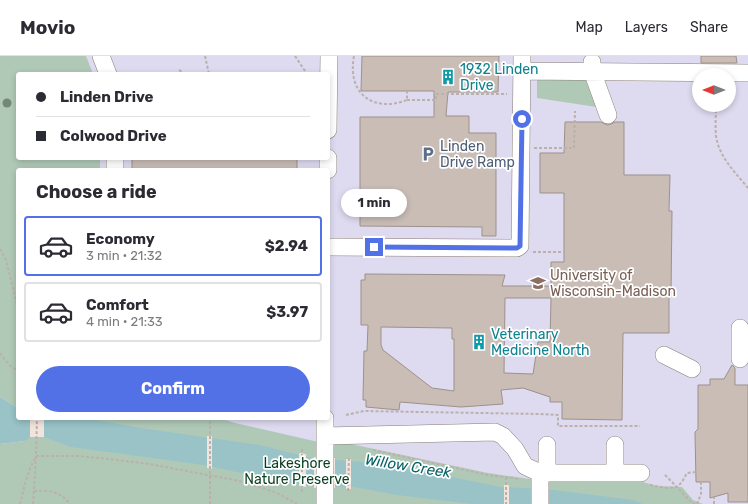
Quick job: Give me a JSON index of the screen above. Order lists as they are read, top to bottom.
{
  "water": ["Willow Creek"],
  "parks": ["Lakeshore Nature Preserve"],
  "places": {
    "building": ["1932 Linden Drive", "Veterinary Medicine North"],
    "parking": ["Linden Drive Ramp"],
    "school or university": ["University of Wisconsin-Madison"]
  },
  "north": "left",
  "page": {
    "header": "Movio",
    "nav": ["Map", "Layers", "Share"],
    "banner": ["Linden Drive", "Colwood Drive"],
    "heading": "Choose a ride",
    "bubble": "1 min",
    "list": [
      {
        "name": "Economy",
        "note": "3 min · 21:32",
        "value": "$2.94"
      },
      {
        "name": "Comfort",
        "note": "4 min · 21:33",
        "value": "$3.97"
      }
    ],
    "buttons": "Confirm"
  }
}
